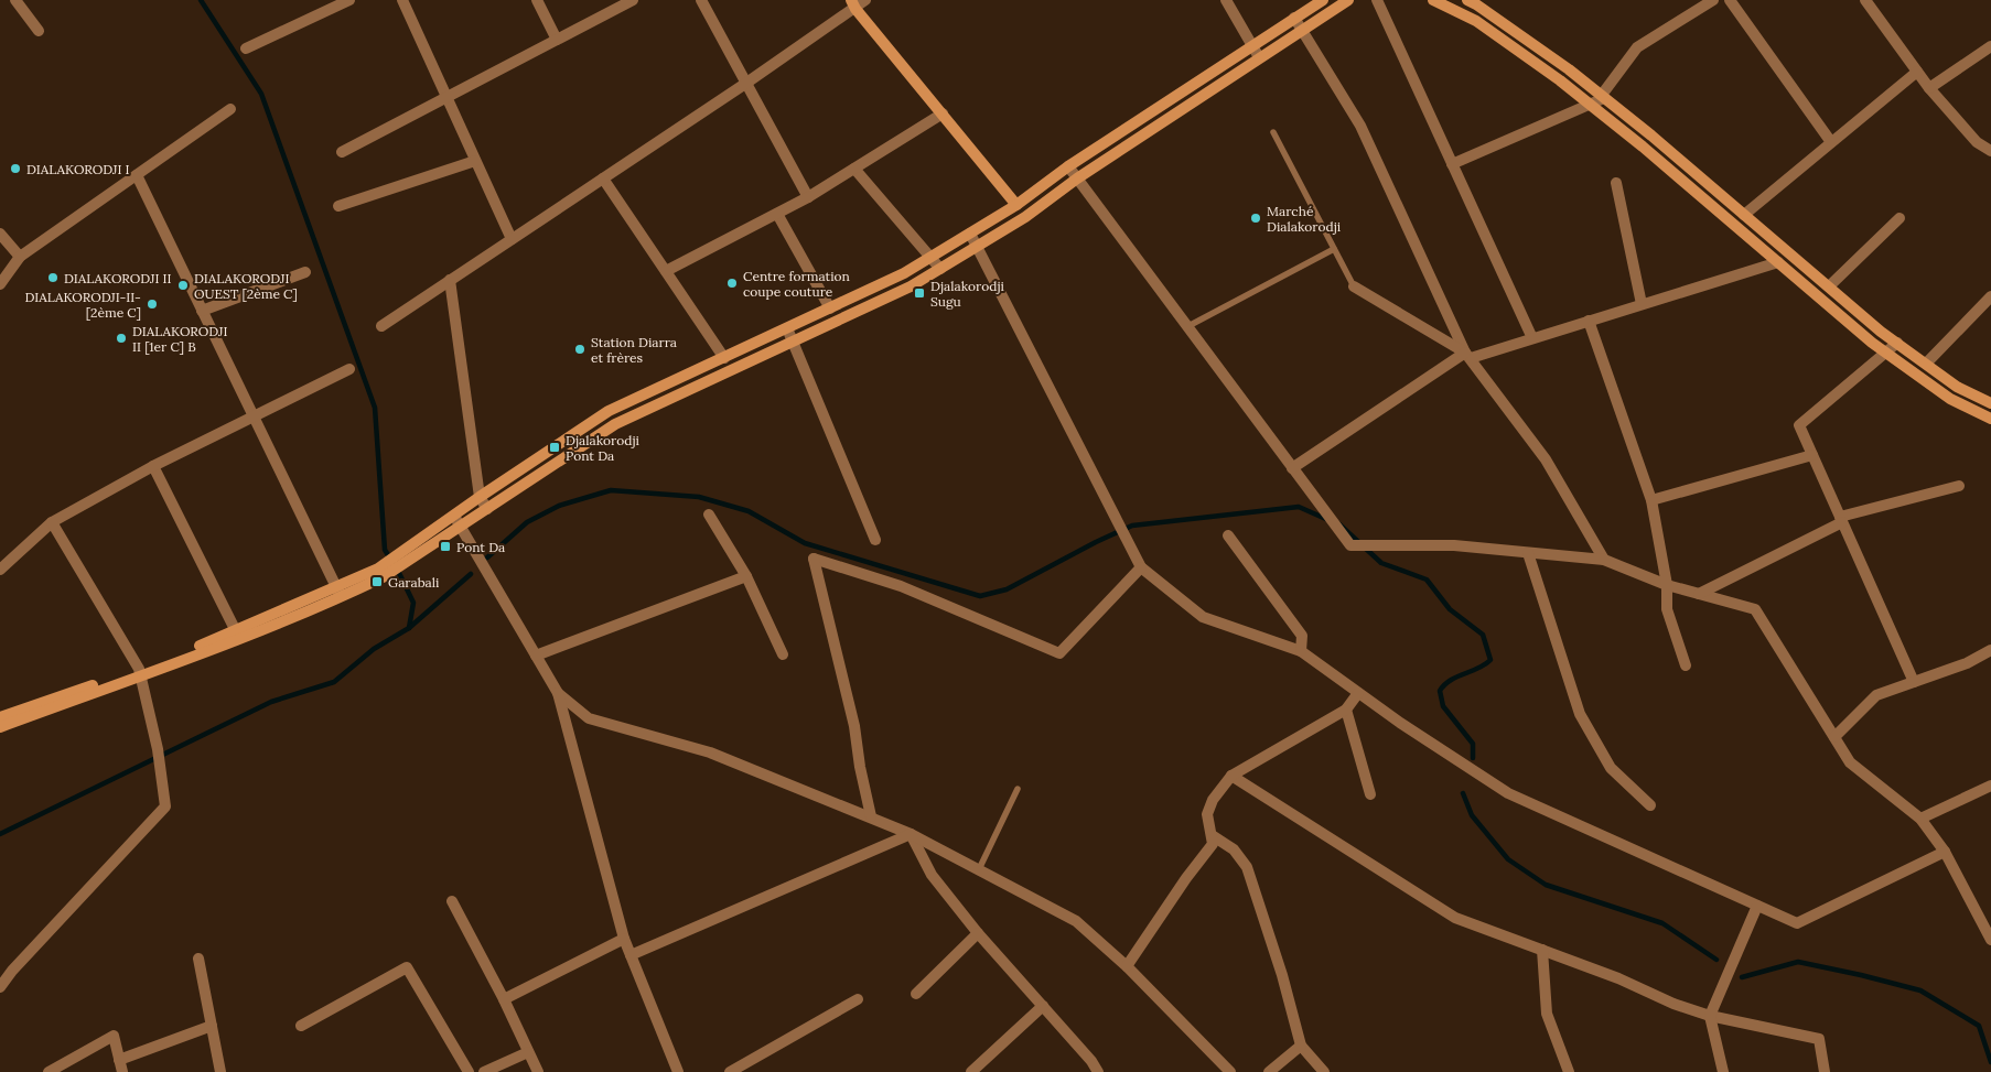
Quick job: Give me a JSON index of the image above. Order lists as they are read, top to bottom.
{
  "places": {
    "other": [
      "DIALAKORODJI I",
      "Marché Dialakorodji",
      "DIALAKORODJI II",
      "Centre formation coupe couture",
      "DIALAKORODJI OUEST [2ème C]",
      "DIALAKORODJI-II- [2ème C]",
      "DIALAKORODJI II [1er C] B",
      "Station Diarra et frères"
    ],
    "transit": [
      "Djalakorodji Sugu",
      "Djalakorodji Pont Da",
      "Pont Da",
      "Garabali"
    ]
  }
}
